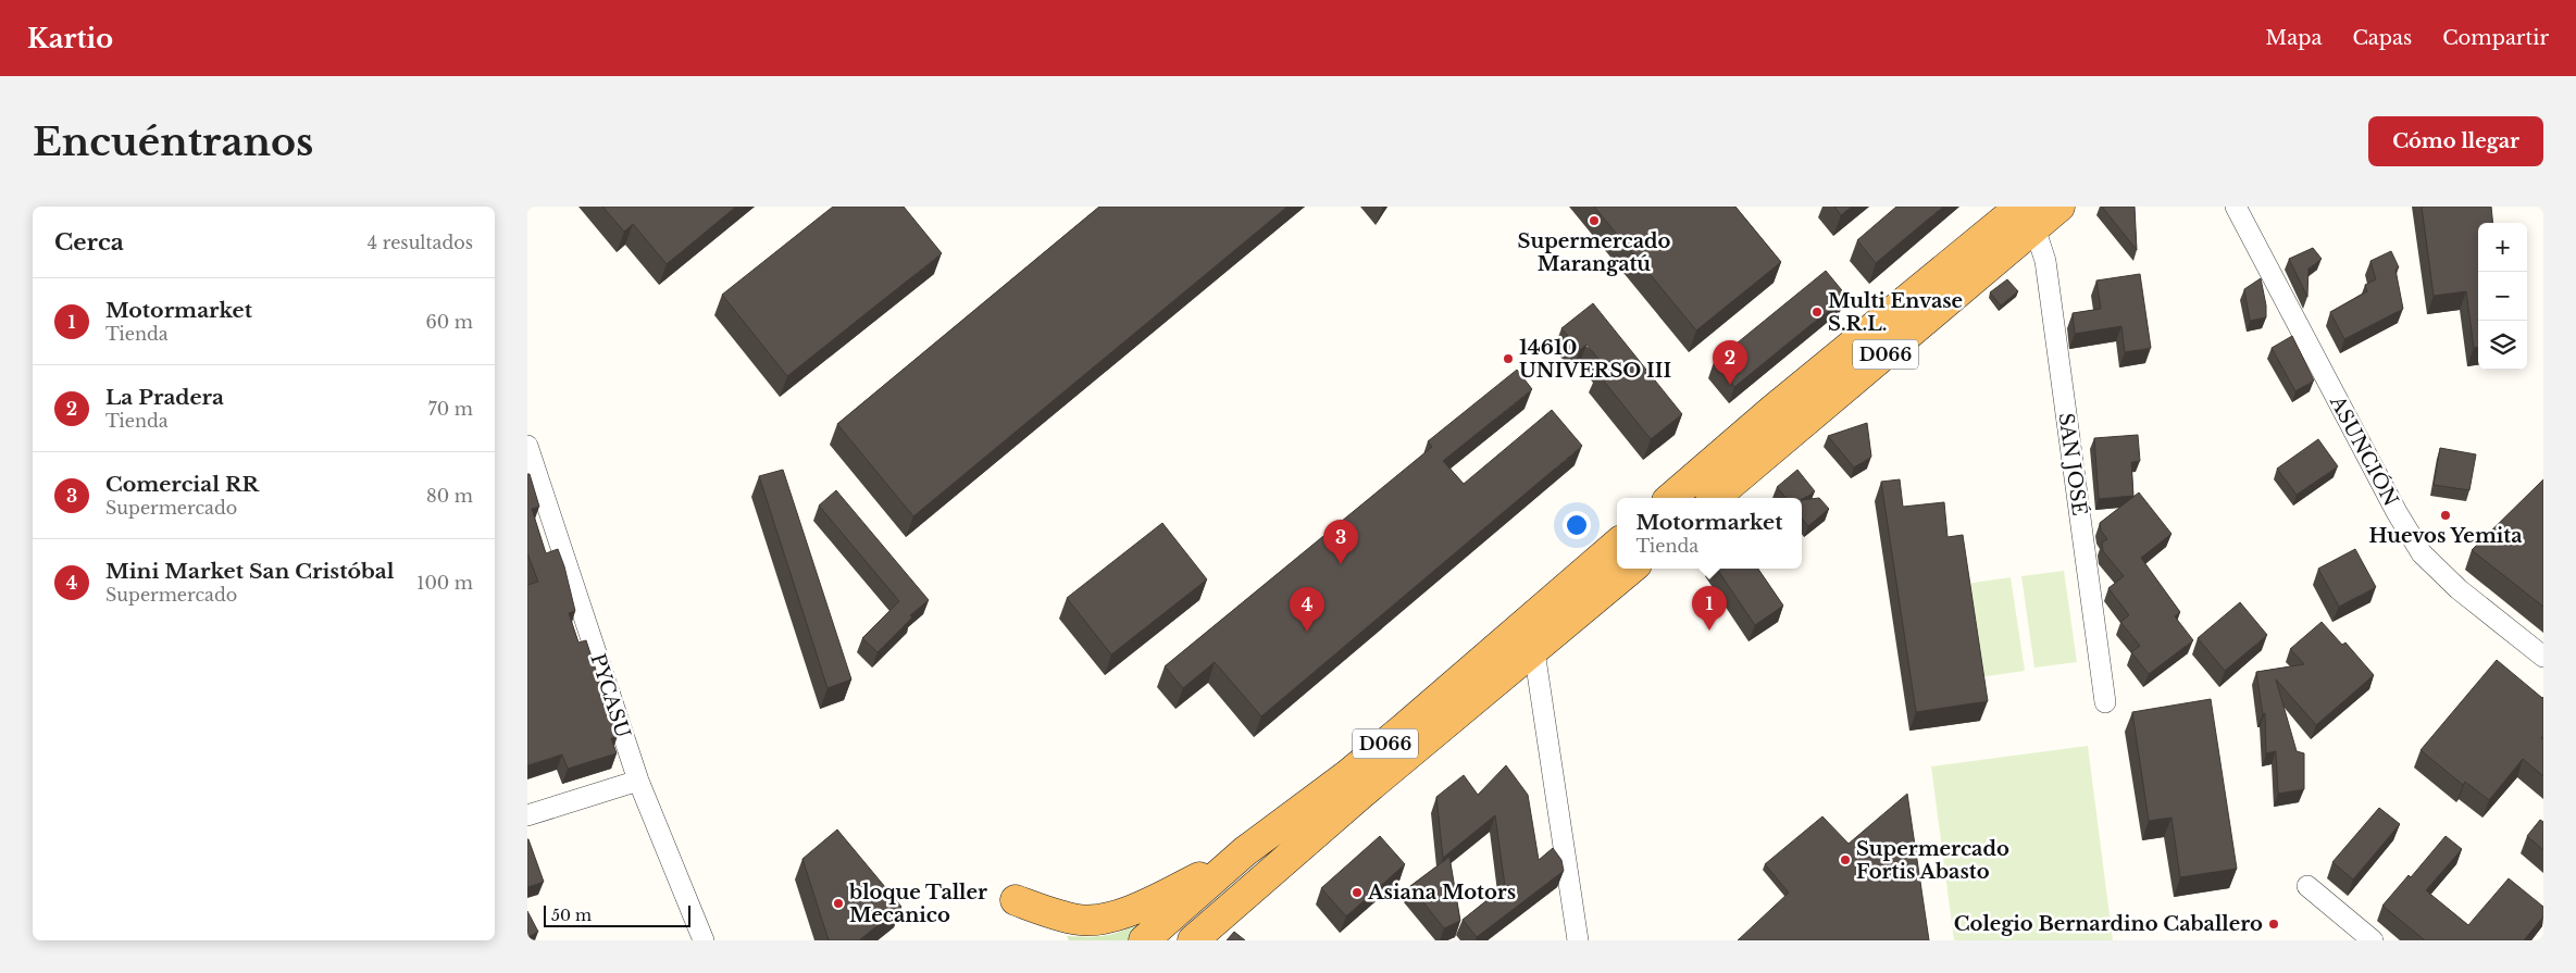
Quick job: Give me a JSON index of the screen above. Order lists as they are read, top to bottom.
{
  "streets": {
    "highway": ["D066"],
    "street": ["ASUNCIÓN", "SAN JOSÉ", "PYCASU"]
  },
  "crossings": [
    ["D066", "SAN JOSÉ"]
  ],
  "places": [
    "Supermercado Marangatú",
    "Multi Envase S.R.L.",
    "14610 UNIVERSO III",
    "Huevos Yemita",
    "Supermercado Fortis Abasto",
    "Asiana Motors",
    "bloque Taller Mecanico",
    "Colegio Bernardino Caballero"
  ],
  "scale_bar": "50 m",
  "page": {
    "header": "Kartio",
    "nav": ["Mapa", "Capas", "Compartir"],
    "buttons": "Cómo llegar",
    "title": "Encuéntranos",
    "heading": ["Cerca", "4 resultados"],
    "map_buttons": ["+", "−"],
    "list": [
      {
        "mark": "1",
        "name": "Motormarket",
        "note": "Tienda",
        "value": "60 m"
      },
      {
        "mark": "2",
        "name": "La Pradera",
        "note": "Tienda",
        "value": "70 m"
      },
      {
        "mark": "3",
        "name": "Comercial RR",
        "note": "Supermercado",
        "value": "80 m"
      },
      {
        "mark": "4",
        "name": "Mini Market San Cristóbal",
        "note": "Supermercado",
        "value": "100 m"
      }
    ],
    "pins": [
      "2",
      "3",
      "1",
      "4"
    ],
    "popup": ["Motormarket", "Tienda"],
    "scale": "50 m"
  }
}
